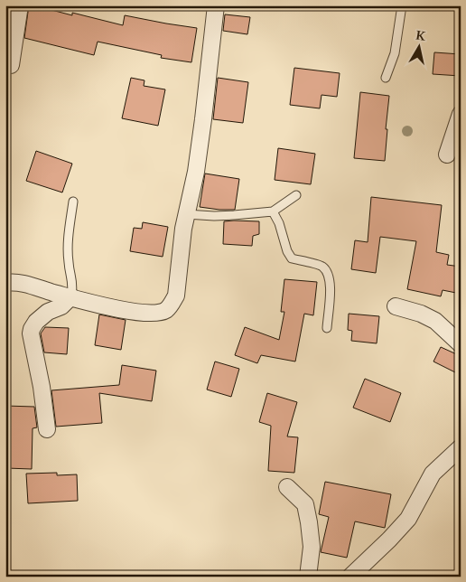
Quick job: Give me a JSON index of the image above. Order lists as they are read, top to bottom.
{
  "north": "top"
}
